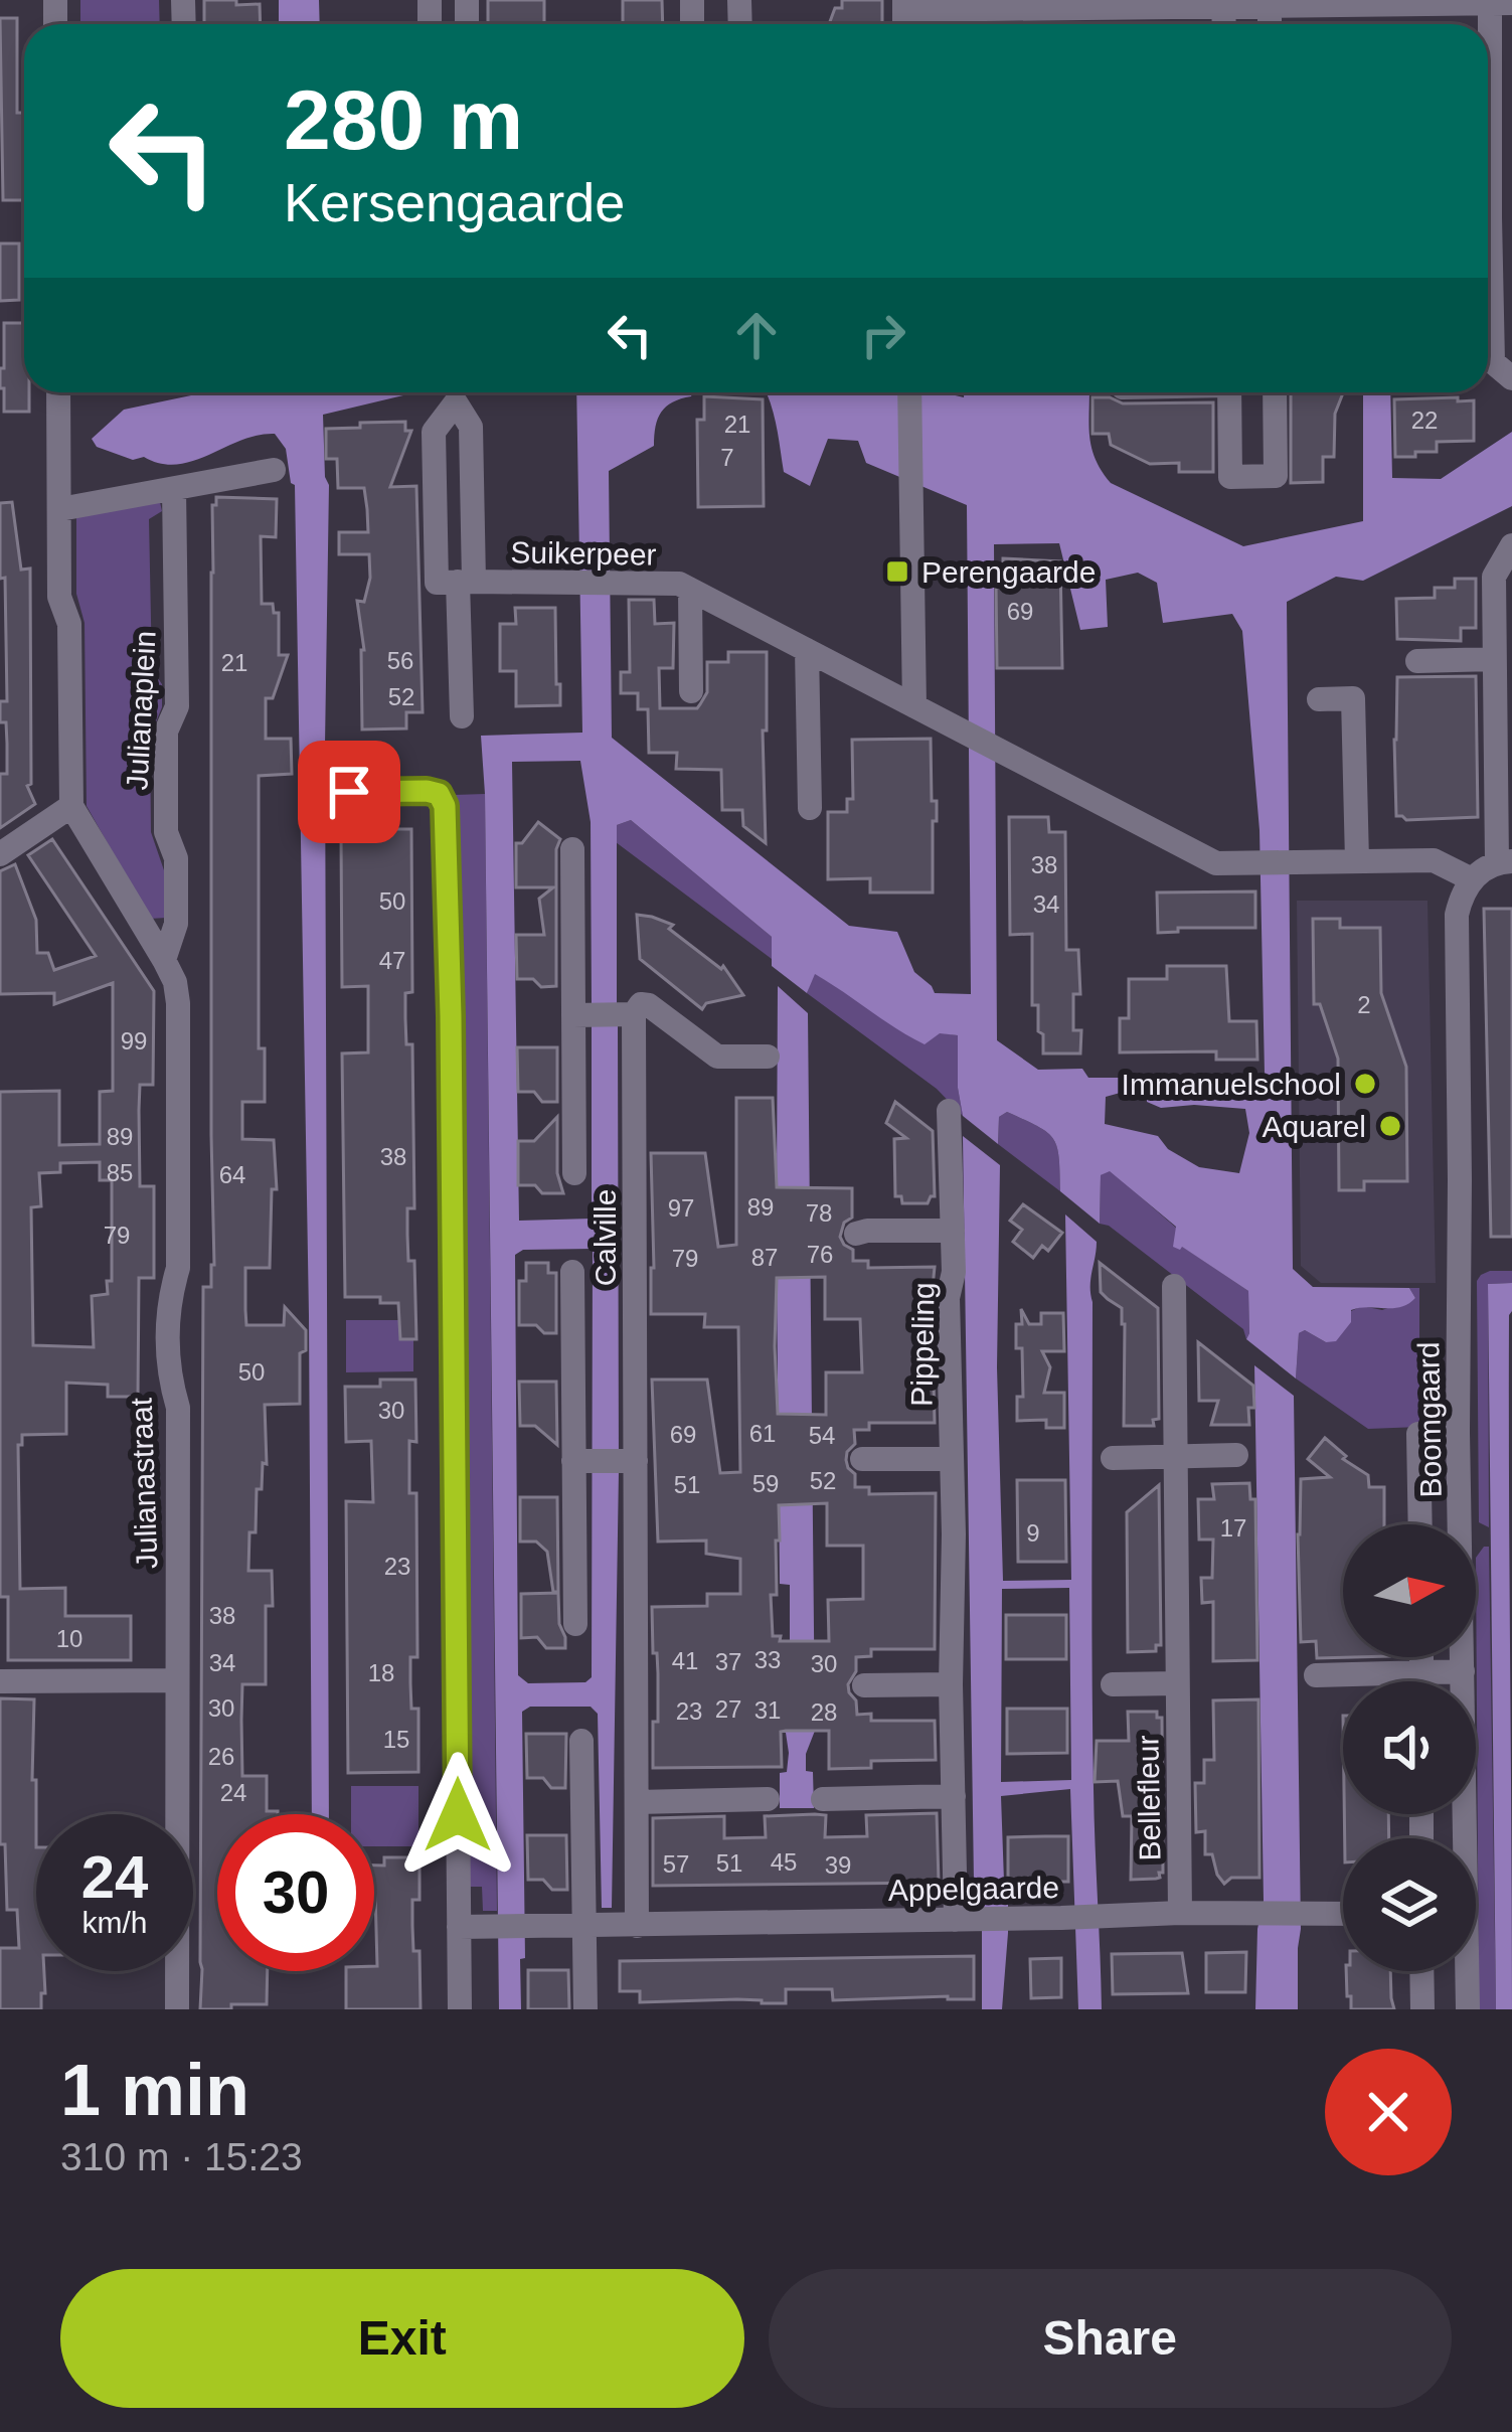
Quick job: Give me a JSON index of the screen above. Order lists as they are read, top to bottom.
{
  "streets": {
    "street": [
      "Suikerpeer",
      "Julianaplein",
      "Calville",
      "Pippeling",
      "Boomgaard",
      "Julianastraat",
      "Bellefleur",
      "Appelgaarde"
    ]
  },
  "crossings": [
    ["Julianaplein", "Julianastraat"],
    ["Calville", "Appelgaarde"],
    ["Pippeling", "Appelgaarde"],
    ["Bellefleur", "Appelgaarde"]
  ],
  "places": {
    "transit": ["Perengaarde"],
    "other": ["Immanuelschool", "Aquarel"]
  },
  "house_numbers": [
    "22",
    "21",
    "7",
    "69",
    "56",
    "21",
    "52",
    "38",
    "50",
    "34",
    "47",
    "2",
    "99",
    "89",
    "38",
    "85",
    "64",
    "89",
    "97",
    "78",
    "79",
    "76",
    "87",
    "79",
    "50",
    "30",
    "61",
    "69",
    "54",
    "52",
    "59",
    "51",
    "17",
    "9",
    "23",
    "38",
    "10",
    "33",
    "41",
    "37",
    "34",
    "30",
    "18",
    "30",
    "27",
    "31",
    "23",
    "28",
    "15",
    "26",
    "24",
    "45",
    "51",
    "57",
    "39"
  ],
  "north": "right",
  "page": {
    "turn": ["280 m", "Kersengaarde"],
    "speed": "24 km/h",
    "limit": "30",
    "heading": ["1 min", "310 m · 15:23"],
    "buttons": ["Exit", "Share"]
  }
}
